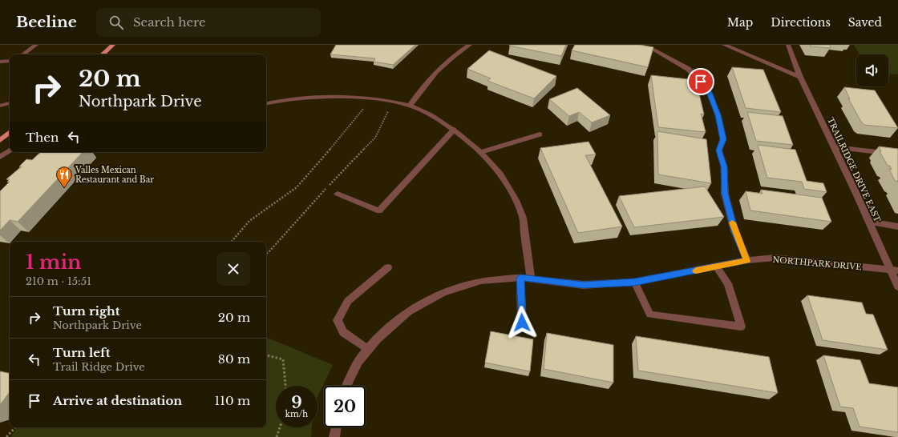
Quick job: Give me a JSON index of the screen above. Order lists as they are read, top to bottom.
{
  "streets": {
    "street": ["TRAILRIDGE DRIVE EAST", "NORTHPARK DRIVE"]
  },
  "crossings": [
    ["TRAILRIDGE DRIVE EAST", "NORTHPARK DRIVE"]
  ],
  "places": {
    "restaurant": ["Valles Mexican Restaurant and Bar"]
  },
  "page": {
    "header": "Beeline",
    "search": "Search here",
    "nav": ["Map", "Directions", "Saved"],
    "turn": ["20 m", "Northpark Drive"],
    "then": "Then",
    "heading": ["1 min", "210 m · 15:51"],
    "list": [
      {
        "name": "Turn right",
        "note": "Northpark Drive",
        "value": "20 m"
      },
      {
        "name": "Turn left",
        "note": "Trail Ridge Drive",
        "value": "80 m"
      },
      {
        "name": "Arrive at destination",
        "value": "110 m"
      }
    ],
    "speed": "9 km/h",
    "limit": "20"
  }
}
